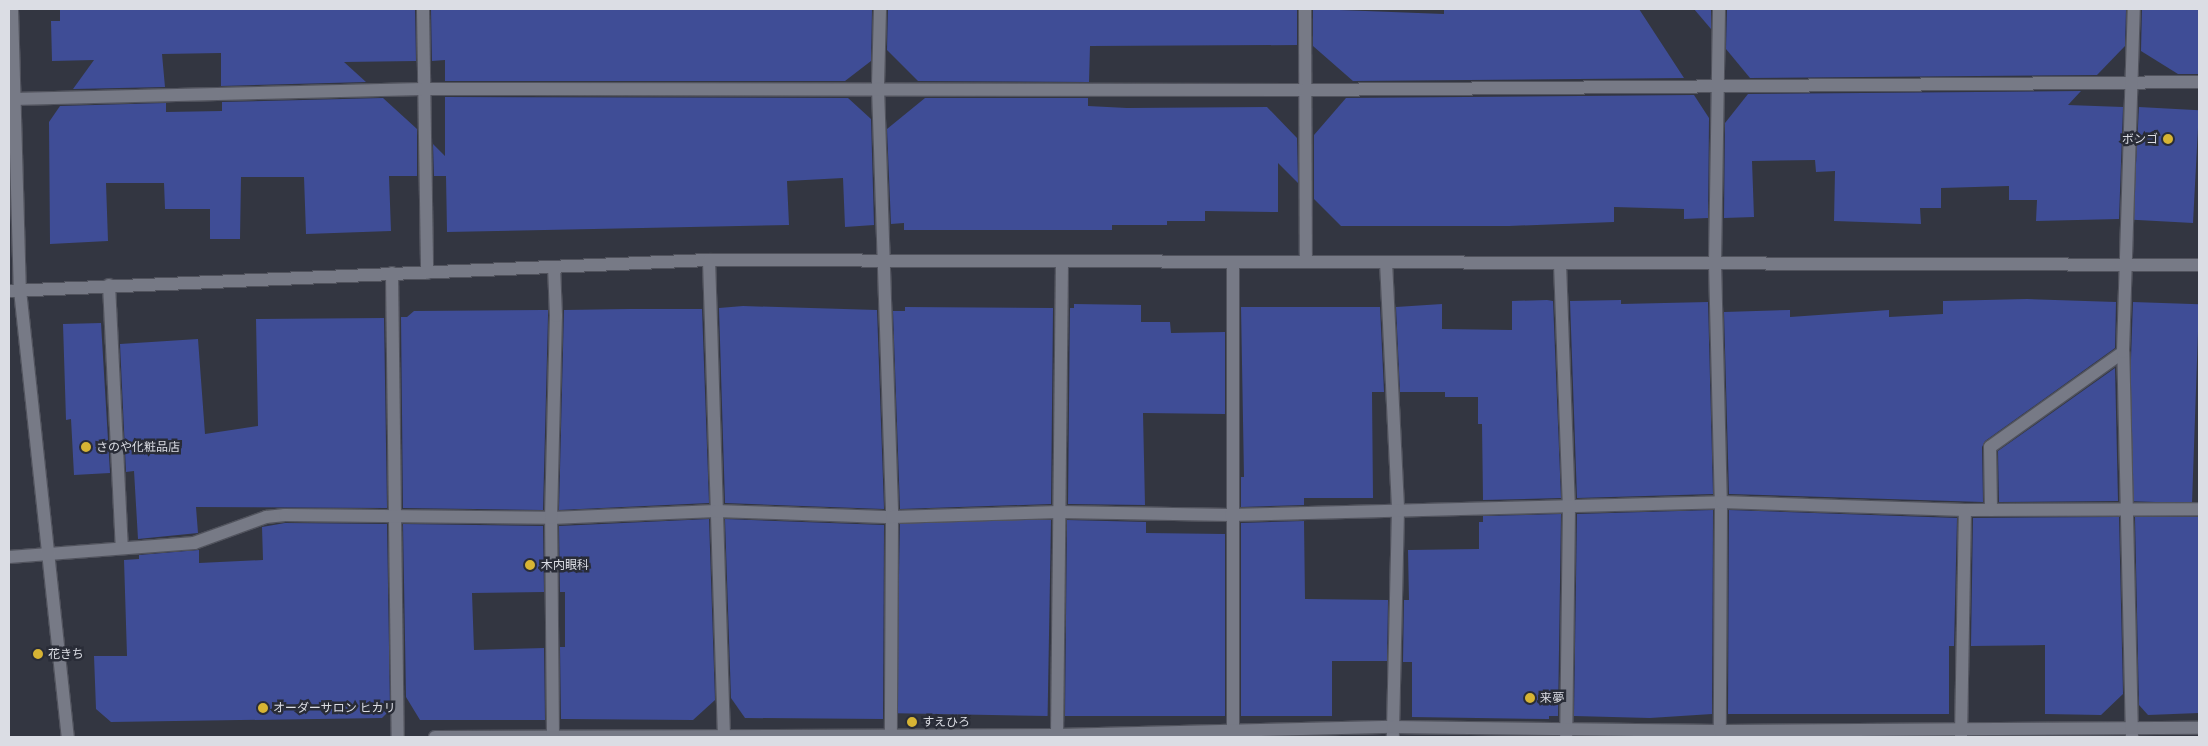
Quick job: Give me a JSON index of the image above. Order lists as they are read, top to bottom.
{
  "places": [
    "ボンゴ",
    "さのや化粧品店",
    "木内眼科",
    "花きち",
    "来夢",
    "オーダーサロン ヒカリ",
    "すえひろ"
  ]
}
